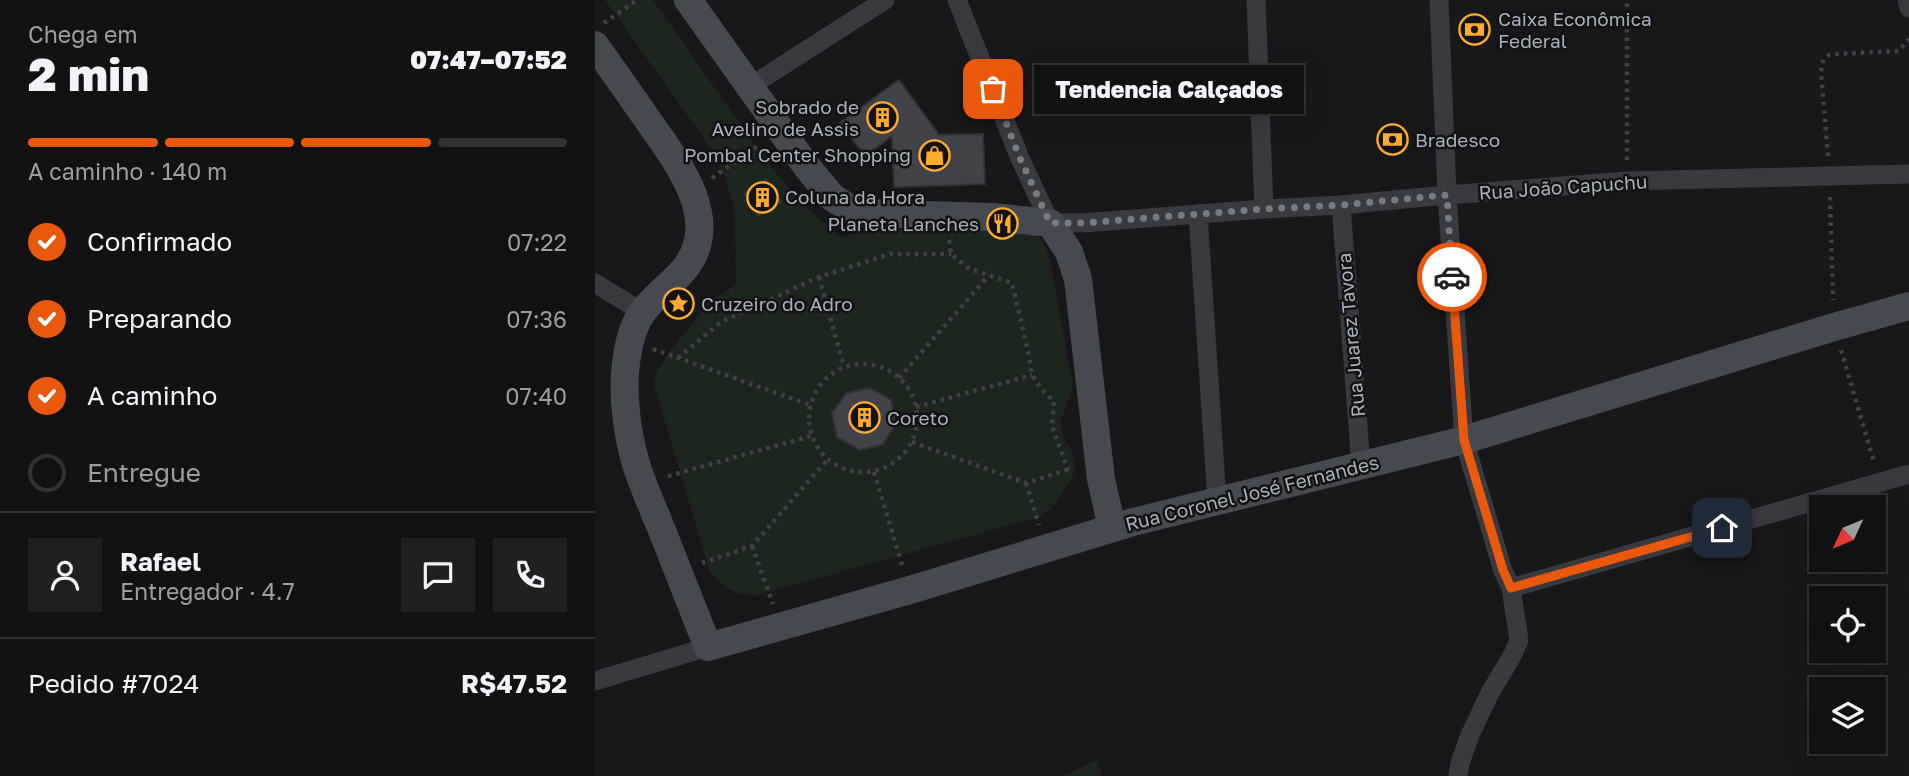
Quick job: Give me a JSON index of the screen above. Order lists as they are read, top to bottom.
{
  "streets": {
    "main road": ["Rua Coronel José Fernandes"],
    "street": ["Rua João Capuchu", "Rua Juarez Tavora"]
  },
  "crossings": [
    ["Rua João Capuchu", "Rua Juarez Tavora"],
    ["Rua Juarez Tavora", "Rua Coronel José Fernandes"]
  ],
  "places": {
    "bank": ["Caixa Econômica Federal", "Bradesco"],
    "other": ["Tendencia Calçados"],
    "building": ["Sobrado de Avelino de Assis", "Coluna da Hora", "Coreto"],
    "shop": ["Pombal Center Shopping"],
    "restaurant": ["Planeta Lanches"],
    "place": ["Cruzeiro do Adro"]
  },
  "north": "bottom left",
  "page": {
    "heading": ["2 min", "Chega em", "07:47–07:52"],
    "panel": [
      "Rafael",
      "Entregador · 4.7",
      "Pedido #7024",
      "R$47.52"
    ],
    "bubble": "Tendencia Calçados",
    "bar": "A caminho · 140 m",
    "list": [
      ["Confirmado", "07:22"],
      ["Preparando", "07:36"],
      ["A caminho", "07:40"],
      "Entregue"
    ]
  }
}
